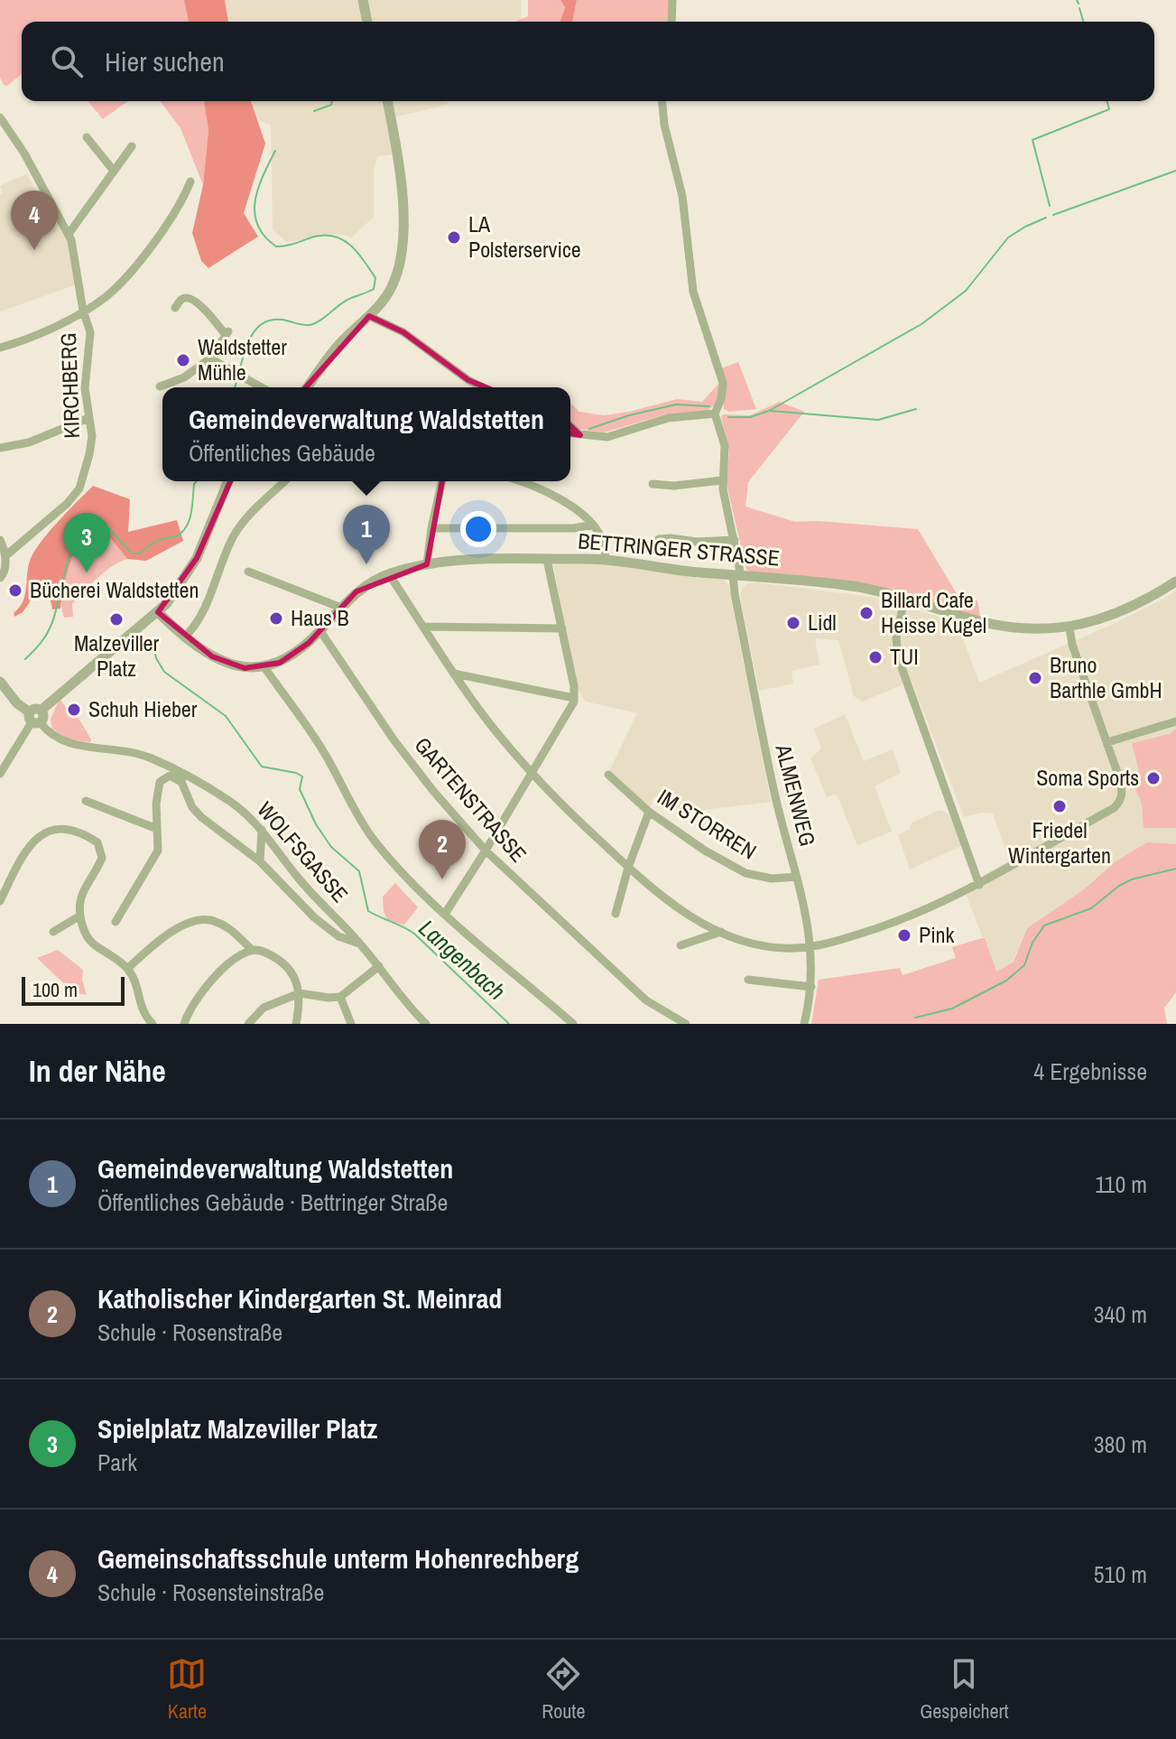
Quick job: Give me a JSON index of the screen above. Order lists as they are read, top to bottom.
{
  "streets": {
    "street": [
      "KIRCHBERG",
      "BETTRINGER STRASSE",
      "ALMENWEG",
      "GARTENSTRASSE",
      "IM STORREN",
      "WOLFSGASSE"
    ]
  },
  "crossings": [
    ["BETTRINGER STRASSE", "ALMENWEG"],
    ["BETTRINGER STRASSE", "GARTENSTRASSE"],
    ["ALMENWEG", "IM STORREN"]
  ],
  "water": ["Langenbach"],
  "places": [
    "LA Polsterservice",
    "Waldstetter Mühle",
    "Bücherei Waldstetten",
    "Billard Cafe Heisse Kugel",
    "Haus B",
    "Malzeviller Platz",
    "Lidl",
    "TUI",
    "Bruno Barthle GmbH",
    "Schuh Hieber",
    "Soma Sports",
    "Friedel Wintergarten",
    "Pink"
  ],
  "scale_bar": "100 m",
  "page": {
    "search": "Hier suchen",
    "pins": [
      "4",
      "1",
      "3",
      "2"
    ],
    "popup": ["Gemeindeverwaltung Waldstetten", "Öffentliches Gebäude"],
    "scale": "100 m",
    "heading": ["In der Nähe", "4 Ergebnisse"],
    "list": [
      {
        "mark": "1",
        "name": "Gemeindeverwaltung Waldstetten",
        "note": "Öffentliches Gebäude · Bettringer Straße",
        "value": "110 m"
      },
      {
        "mark": "2",
        "name": "Katholischer Kindergarten St. Meinrad",
        "note": "Schule · Rosenstraße",
        "value": "340 m"
      },
      {
        "mark": "3",
        "name": "Spielplatz Malzeviller Platz",
        "note": "Park",
        "value": "380 m"
      },
      {
        "mark": "4",
        "name": "Gemeinschaftsschule unterm Hohenrechberg",
        "note": "Schule · Rosensteinstraße",
        "value": "510 m"
      }
    ],
    "nav": ["Karte", "Route", "Gespeichert"]
  }
}
